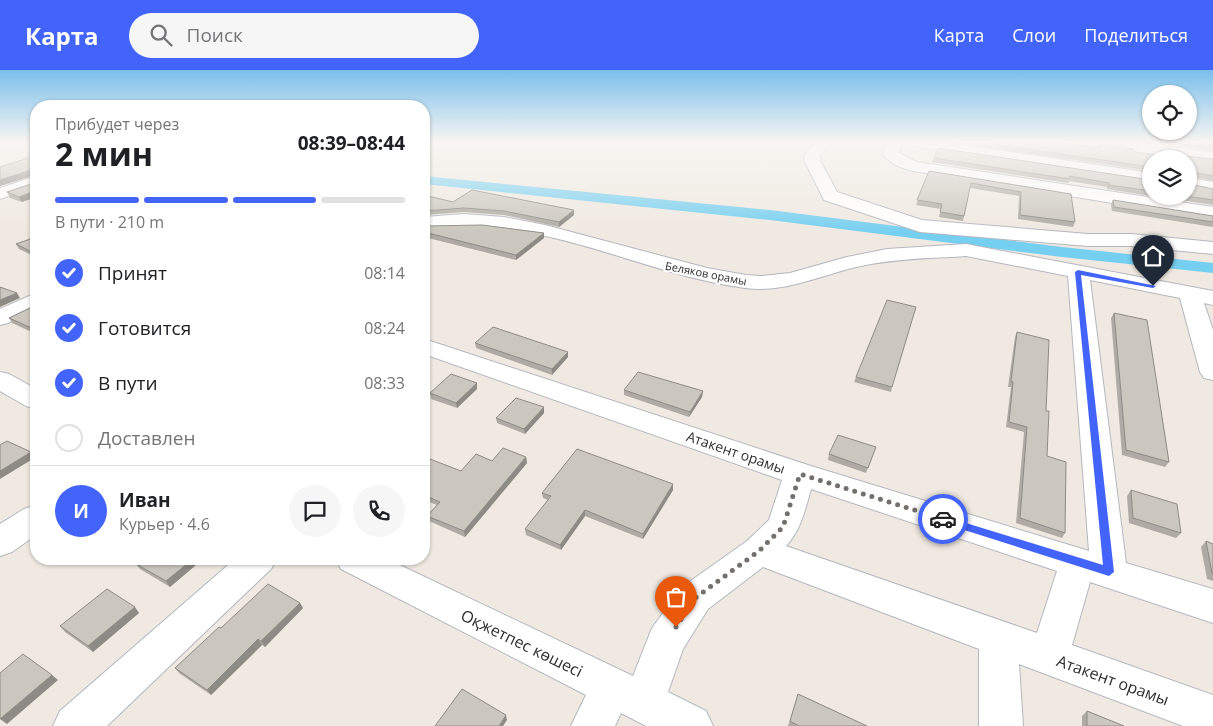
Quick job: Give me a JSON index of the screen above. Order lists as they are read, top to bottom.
{
  "streets": {
    "street": ["Беляков орамы", "Атакент орамы", "Оқжетпес көшесі"]
  },
  "page": {
    "header": "Карта",
    "search": "Поиск",
    "nav": ["Карта", "Слои", "Поделиться"],
    "heading": ["2 мин", "Прибудет через", "08:39–08:44"],
    "panel": ["Иван", "Курьер · 4.6"],
    "bar": "В пути · 210 m",
    "list": [
      ["Принят", "08:14"],
      ["Готовится", "08:24"],
      ["В пути", "08:33"],
      "Доставлен"
    ],
    "round": "И"
  }
}
